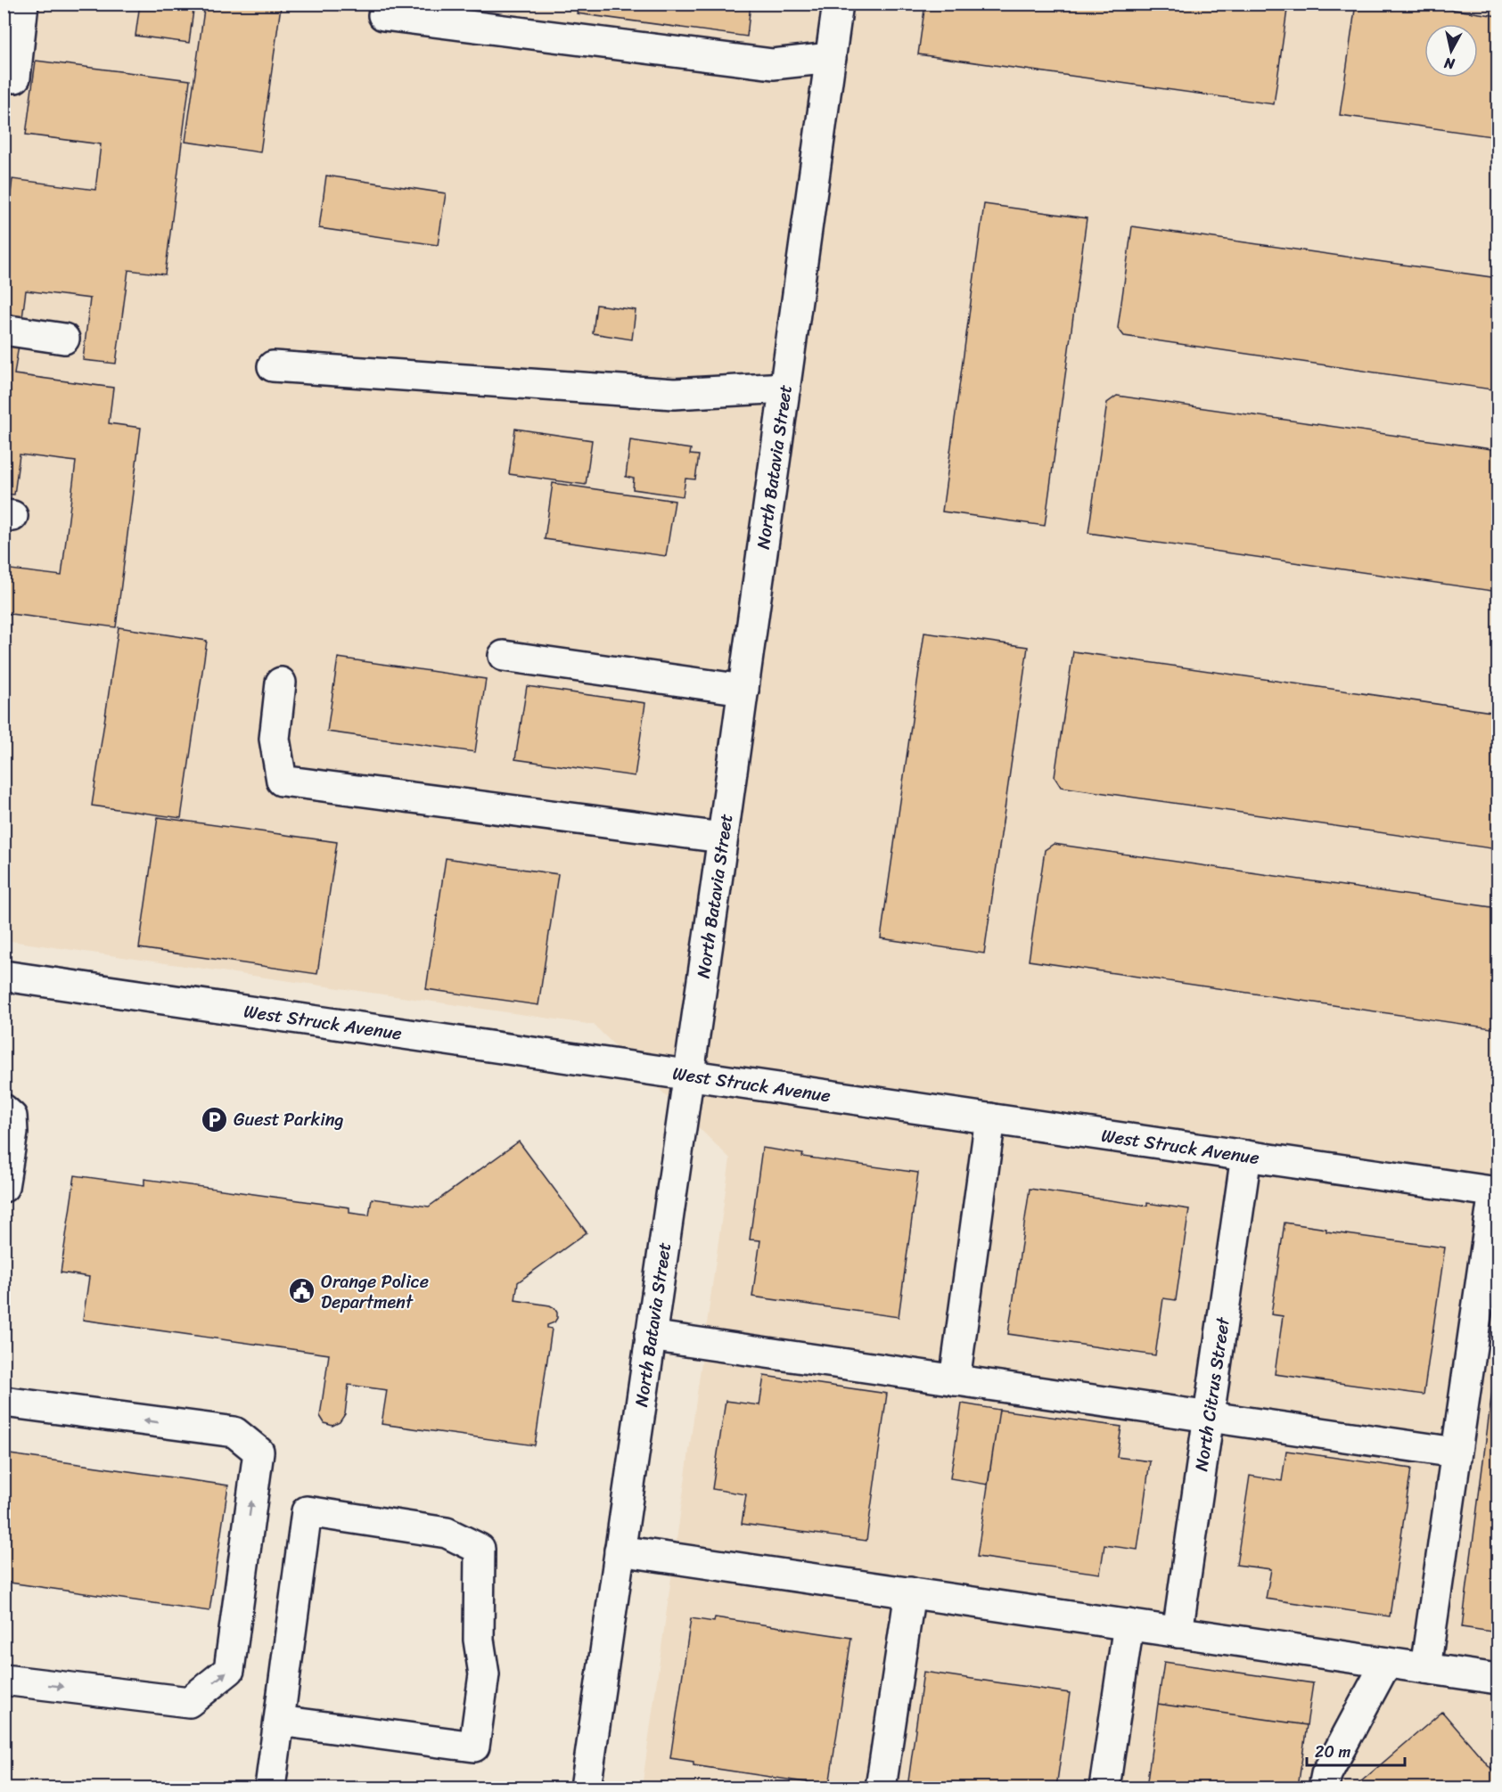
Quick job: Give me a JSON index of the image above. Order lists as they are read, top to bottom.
{
  "streets": {
    "street": ["North Batavia Street", "West Struck Avenue", "North Citrus Street"]
  },
  "crossings": [
    ["North Batavia Street", "West Struck Avenue"],
    ["West Struck Avenue", "North Citrus Street"]
  ],
  "places": {
    "parking": ["Guest Parking"],
    "public building": ["Orange Police Department"]
  },
  "scale_bar": "20 m",
  "north": "bottom"
}
